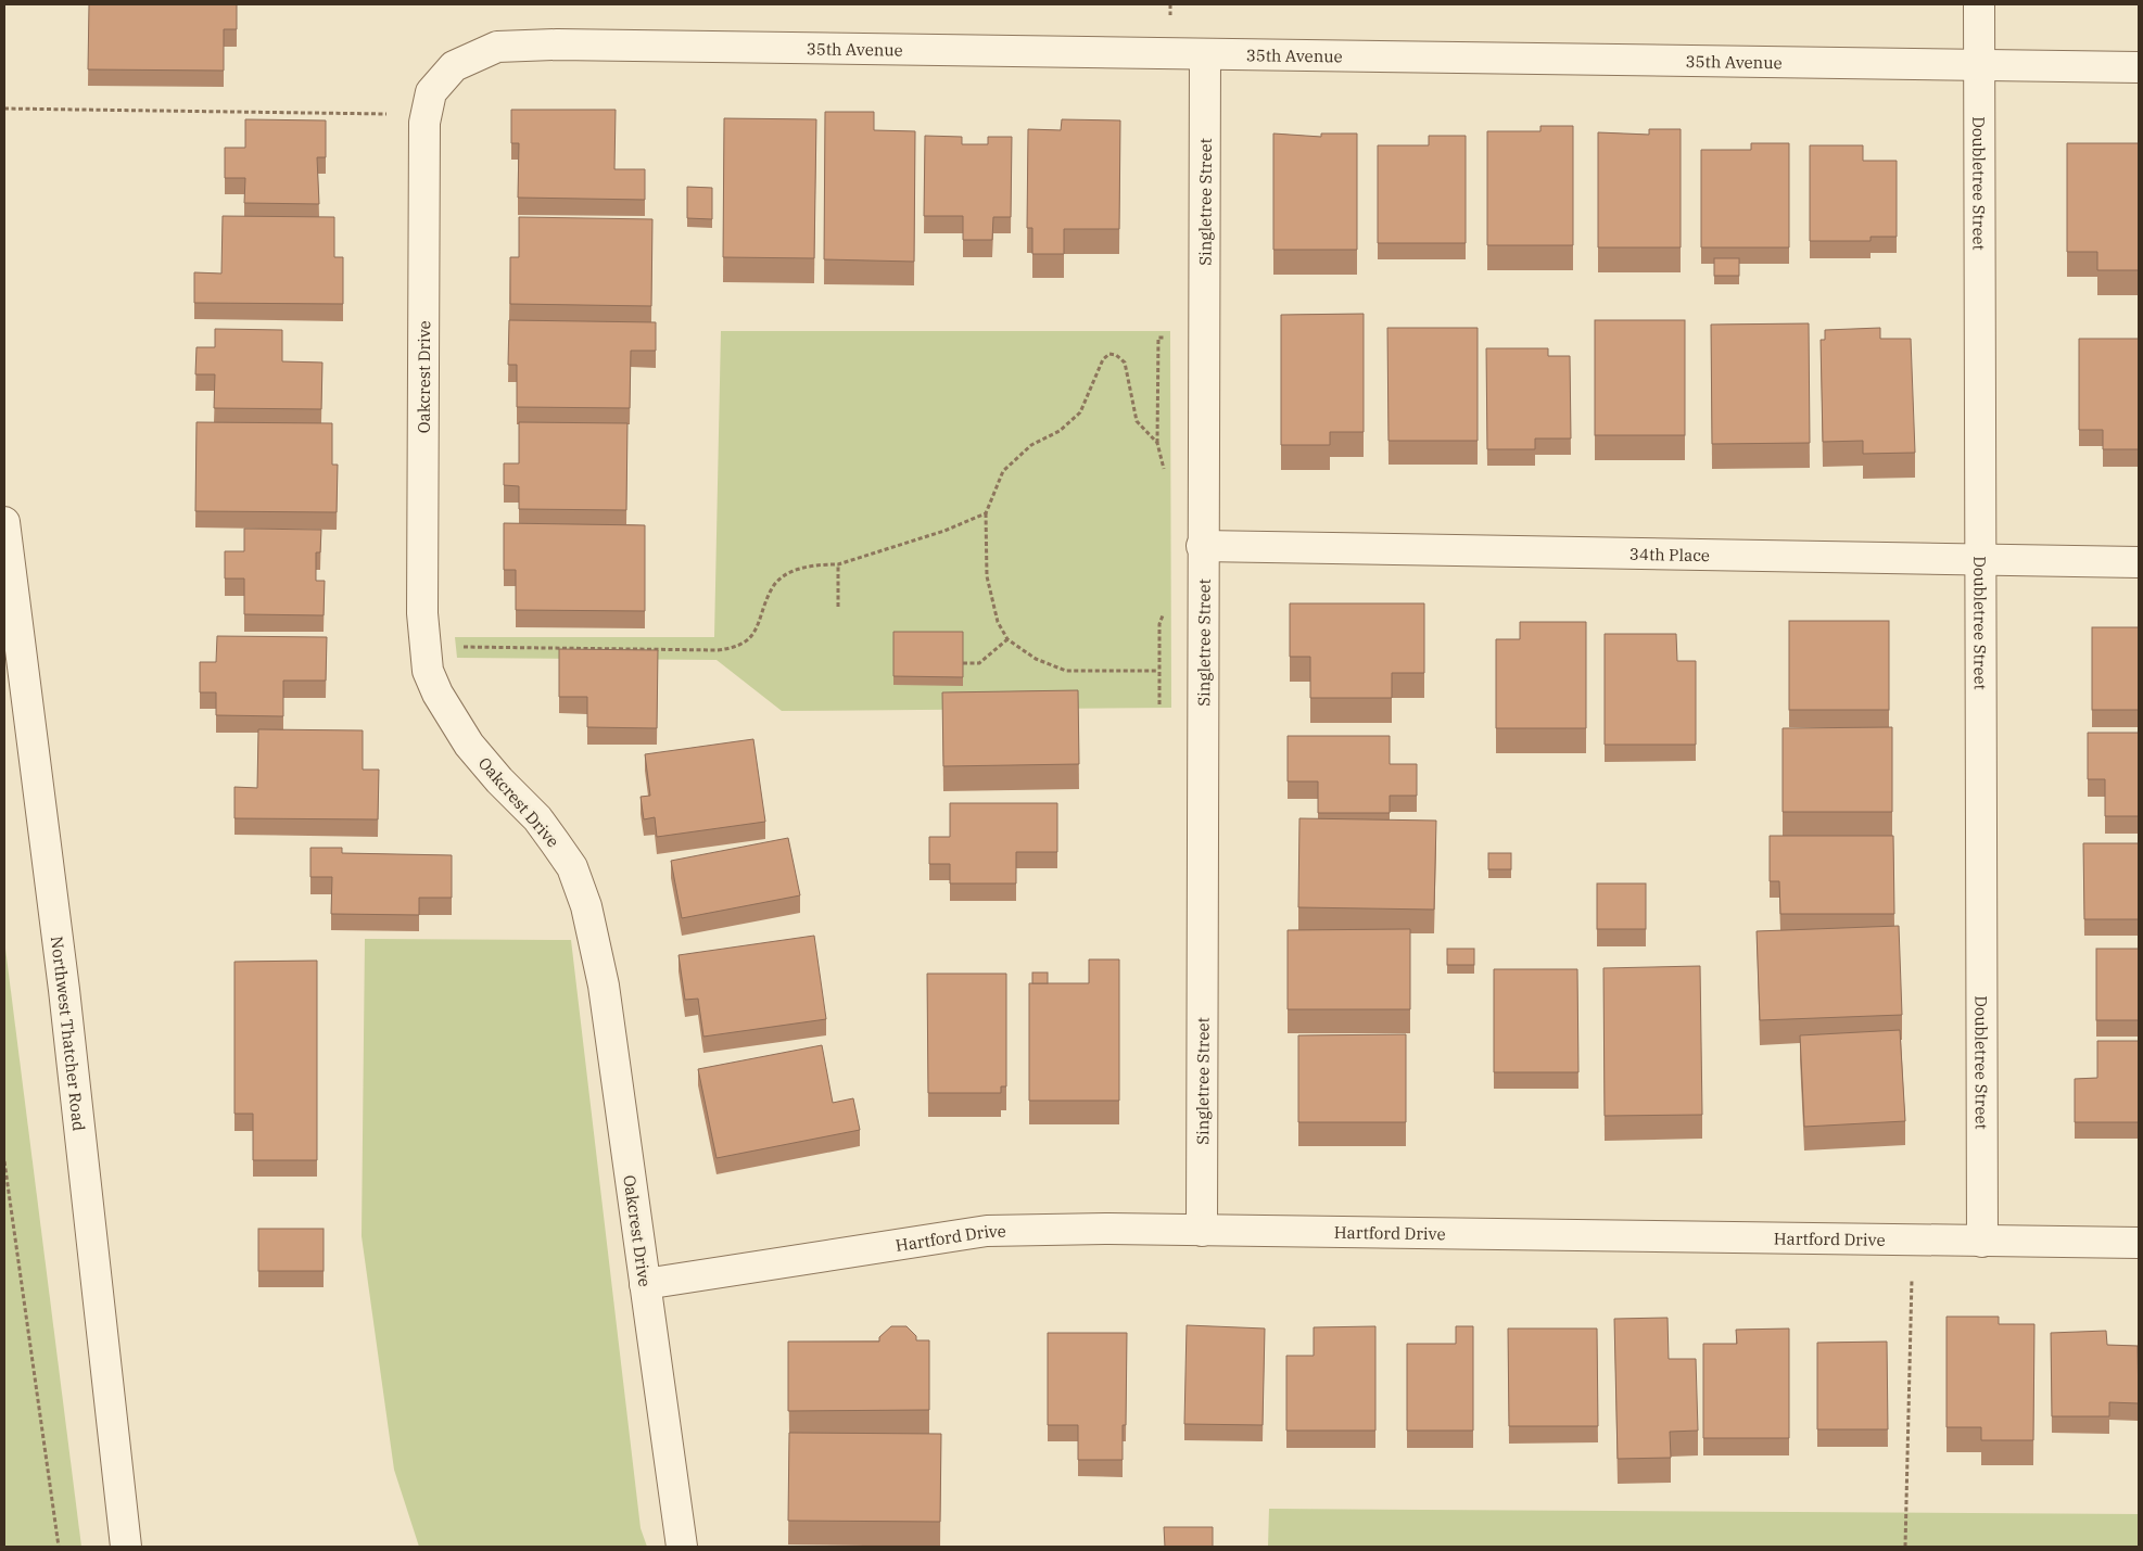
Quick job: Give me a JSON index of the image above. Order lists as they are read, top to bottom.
{
  "streets": {
    "street": [
      "35th Avenue",
      "Doubletree Street",
      "Singletree Street",
      "Oakcrest Drive",
      "34th Place",
      "Northwest Thatcher Road",
      "Hartford Drive"
    ]
  },
  "crossings": [
    ["35th Avenue", "Doubletree Street"],
    ["35th Avenue", "Singletree Street"],
    ["35th Avenue", "Oakcrest Drive"],
    ["Doubletree Street", "34th Place"],
    ["Doubletree Street", "Hartford Drive"],
    ["Singletree Street", "34th Place"],
    ["Singletree Street", "Hartford Drive"],
    ["Oakcrest Drive", "Hartford Drive"]
  ]
}
